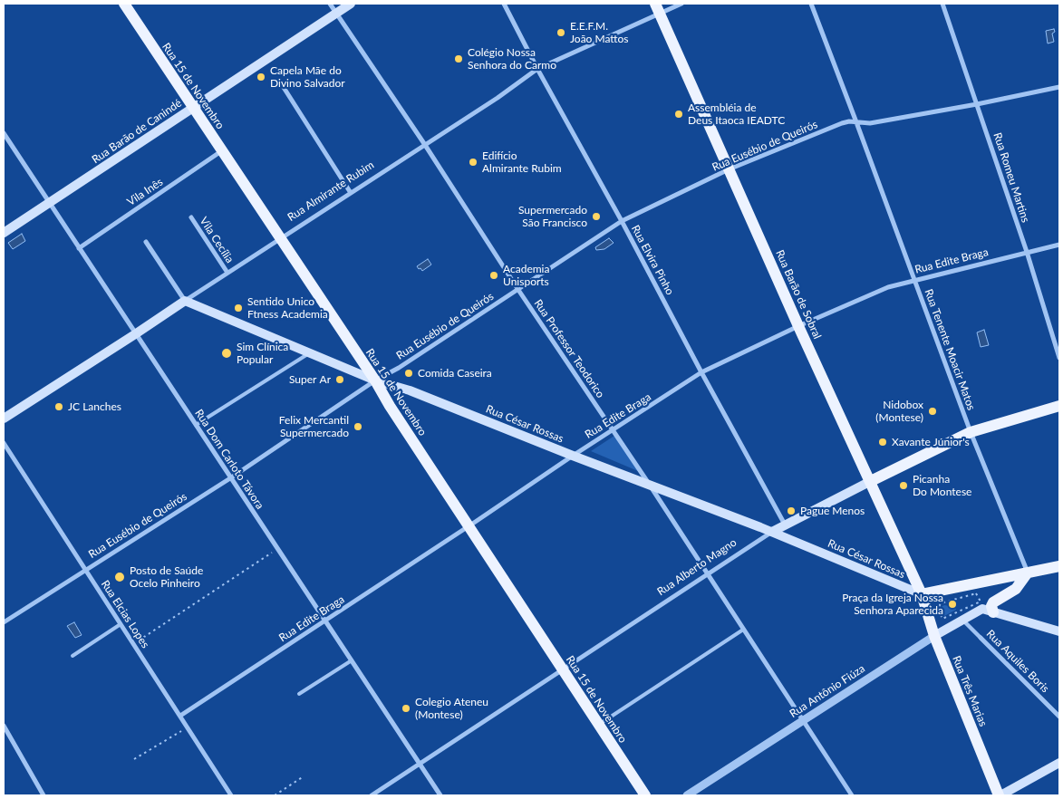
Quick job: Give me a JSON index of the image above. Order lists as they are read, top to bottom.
{
  "streets": {
    "main road": [
      "Rua 15 de Novembro",
      "Rua Barão de Canindé",
      "Rua Almirante Rubim",
      "Rua Barão de Sobral",
      "Rua César Rossas",
      "Rua Alberto Magno",
      "Rua Antônio Fiúza",
      "Rua Três Marias"
    ],
    "street": [
      "Rua Eusébio de Queirós",
      "Rua Romeu Martins",
      "Vila Inês",
      "Vila Cecília",
      "Rua Elvira Pinho",
      "Rua Edite Braga",
      "Rua Professor Teodorico",
      "Rua Tenente Moacir Matos",
      "Rua Dom Carloto Távora",
      "Rua Elcias Lopes",
      "Rua Aquiles Boris"
    ]
  },
  "crossings": [
    ["Rua 15 de Novembro", "Rua Barão de Canindé"],
    ["Rua 15 de Novembro", "Rua Eusébio de Queirós"],
    ["Rua 15 de Novembro", "Rua Almirante Rubim"],
    ["Rua 15 de Novembro", "Vila Inês"],
    ["Rua 15 de Novembro", "Rua Edite Braga"],
    ["Rua 15 de Novembro", "Rua César Rossas"],
    ["Rua 15 de Novembro", "Rua Alberto Magno"],
    ["Rua Barão de Canindé", "Rua Professor Teodorico"],
    ["Rua Barão de Canindé", "Rua Dom Carloto Távora"],
    ["Rua Eusébio de Queirós", "Rua Romeu Martins"],
    ["Rua Eusébio de Queirós", "Rua Elvira Pinho"],
    ["Rua Eusébio de Queirós", "Rua Barão de Sobral"],
    ["Rua Eusébio de Queirós", "Rua Professor Teodorico"],
    ["Rua Eusébio de Queirós", "Rua Tenente Moacir Matos"],
    ["Rua Eusébio de Queirós", "Rua César Rossas"],
    ["Rua Eusébio de Queirós", "Rua Dom Carloto Távora"],
    ["Rua Eusébio de Queirós", "Rua Elcias Lopes"],
    ["Rua Romeu Martins", "Rua Edite Braga"],
    ["Rua Almirante Rubim", "Vila Cecília"],
    ["Rua Almirante Rubim", "Rua Elvira Pinho"],
    ["Rua Almirante Rubim", "Rua Barão de Sobral"],
    ["Rua Almirante Rubim", "Rua Professor Teodorico"],
    ["Rua Almirante Rubim", "Rua César Rossas"],
    ["Rua Almirante Rubim", "Rua Dom Carloto Távora"],
    ["Vila Inês", "Rua Dom Carloto Távora"],
    ["Rua Elvira Pinho", "Rua Edite Braga"],
    ["Rua Elvira Pinho", "Rua Alberto Magno"],
    ["Rua Edite Braga", "Rua Barão de Sobral"],
    ["Rua Edite Braga", "Rua Professor Teodorico"],
    ["Rua Edite Braga", "Rua Tenente Moacir Matos"],
    ["Rua Edite Braga", "Rua César Rossas"],
    ["Rua Edite Braga", "Rua Dom Carloto Távora"],
    ["Rua Edite Braga", "Rua Elcias Lopes"],
    ["Rua Barão de Sobral", "Rua César Rossas"],
    ["Rua Barão de Sobral", "Rua Alberto Magno"],
    ["Rua Barão de Sobral", "Rua Três Marias"],
    ["Rua Professor Teodorico", "Rua César Rossas"],
    ["Rua Professor Teodorico", "Rua Alberto Magno"],
    ["Rua Professor Teodorico", "Rua Antônio Fiúza"],
    ["Rua Tenente Moacir Matos", "Rua Alberto Magno"],
    ["Rua César Rossas", "Rua Alberto Magno"],
    ["Rua César Rossas", "Rua Três Marias"],
    ["Rua Dom Carloto Távora", "Rua Alberto Magno"],
    ["Rua Aquiles Boris", "Rua Antônio Fiúza"],
    ["Rua Antônio Fiúza", "Rua Três Marias"]
  ],
  "places": [
    "E.E.F.M. João Mattos",
    "Colégio Nossa Senhora do Carmo",
    "Capela Mãe do Divino Salvador",
    "Assembléia de Deus Itaoca IEADTC",
    "Edifício Almirante Rubim",
    "Supermercado São Francisco",
    "Academia Unisports",
    "Sentido Unico Ftness Academia",
    "Sim Clínica Popular",
    "Comida Caseira",
    "Super Ar",
    "JC Lanches",
    "Nidobox (Montese)",
    "Felix Mercantil Supermercado",
    "Xavante Júnior's",
    "Picanha Do Montese",
    "Pague Menos",
    "Posto de Saúde Ocelo Pinheiro",
    "Praça da Igreja Nossa Senhora Aparecida",
    "Colegio Ateneu (Montese)"
  ]
}
